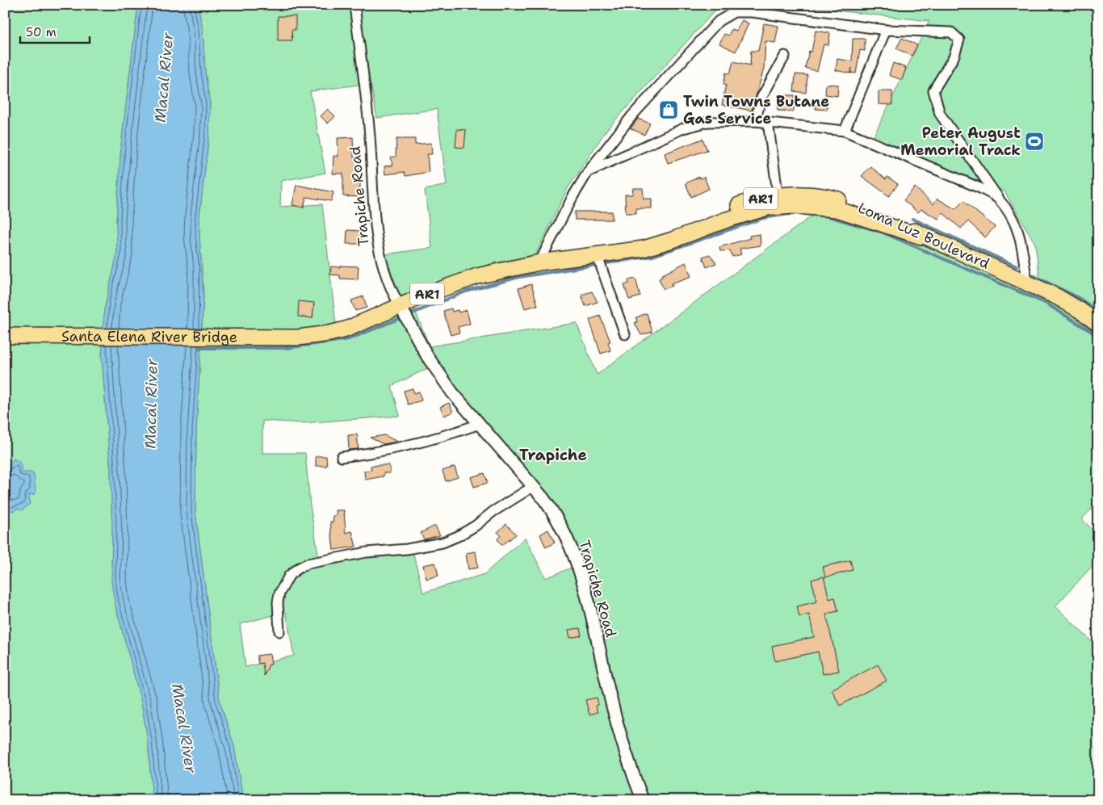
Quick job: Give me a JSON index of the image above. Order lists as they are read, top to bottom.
{
  "streets": {
    "highway": ["AR1", "Loma Luz Boulevard", "Santa Elena River Bridge"],
    "street": ["Trapiche Road"]
  },
  "crossings": [
    ["Trapiche Road", "AR1"],
    ["Trapiche Road", "Santa Elena River Bridge"],
    ["AR1", "Loma Luz Boulevard"],
    ["AR1", "Santa Elena River Bridge"]
  ],
  "districts": ["Trapiche"],
  "water": ["Macal River"],
  "places": {
    "shop": ["Twin Towns Butane Gas Service"],
    "sports": ["Peter August Memorial Track"]
  },
  "scale_bar": "50 m"
}
